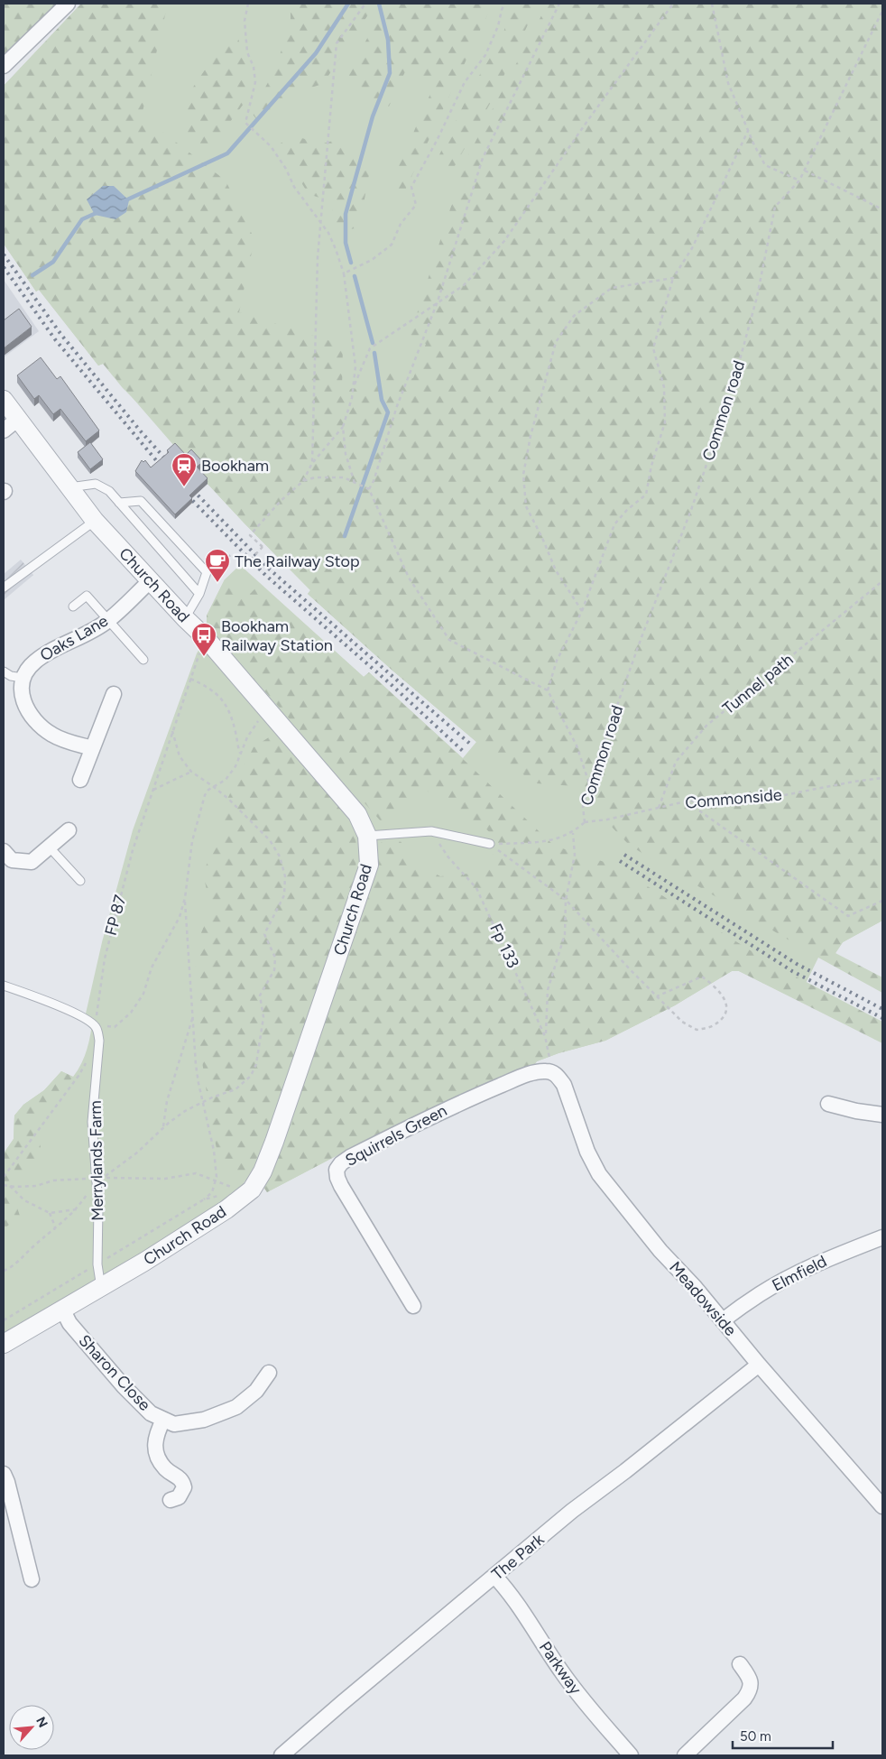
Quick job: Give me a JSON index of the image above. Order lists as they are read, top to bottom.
{
  "streets": {
    "street": [
      "Church Road",
      "Oaks Lane",
      "Squirrels Green",
      "Elmfield",
      "Meadowside",
      "Sharon Close",
      "The Park",
      "Parkway"
    ],
    "lane": ["Merrylands Farm"],
    "path": [
      "Common road",
      "Tunnel path",
      "Commonside",
      "FP 87",
      "Fp 133"
    ]
  },
  "crossings": [
    ["Common road", "Commonside"],
    ["Church Road", "Oaks Lane"],
    ["Church Road", "FP 87"],
    ["Church Road", "Merrylands Farm"],
    ["Church Road", "Sharon Close"],
    ["Tunnel path", "Commonside"],
    ["FP 87", "Merrylands Farm"],
    ["Fp 133", "Squirrels Green"],
    ["Fp 133", "Meadowside"],
    ["Squirrels Green", "Meadowside"],
    ["Elmfield", "Meadowside"],
    ["Meadowside", "The Park"],
    ["The Park", "Parkway"]
  ],
  "places": {
    "station": ["Bookham"],
    "cafe": ["The Railway Stop"],
    "bus stop": ["Bookham Railway Station"]
  },
  "scale_bar": "50 m",
  "north": "top right"
}
